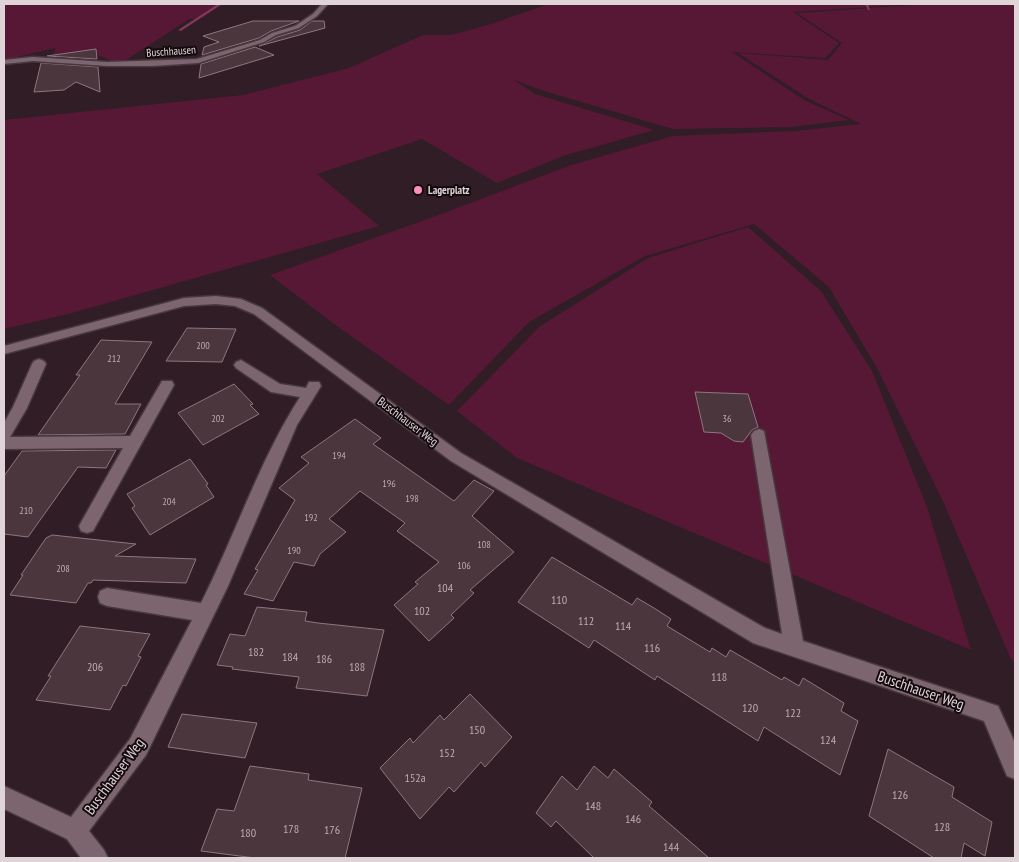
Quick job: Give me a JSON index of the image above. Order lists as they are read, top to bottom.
{
  "streets": {
    "street": ["Buschhausen", "Buschhauser Weg"]
  },
  "places": ["Lagerplatz"],
  "house_numbers": [
    "200",
    "212",
    "202",
    "36",
    "194",
    "196",
    "198",
    "204",
    "210",
    "192",
    "108",
    "190",
    "106",
    "208",
    "104",
    "110",
    "102",
    "112",
    "114",
    "116",
    "182",
    "184",
    "186",
    "206",
    "188",
    "118",
    "120",
    "122",
    "150",
    "124",
    "152",
    "152a",
    "126",
    "148",
    "146",
    "128",
    "178",
    "176",
    "180",
    "144"
  ]
}
